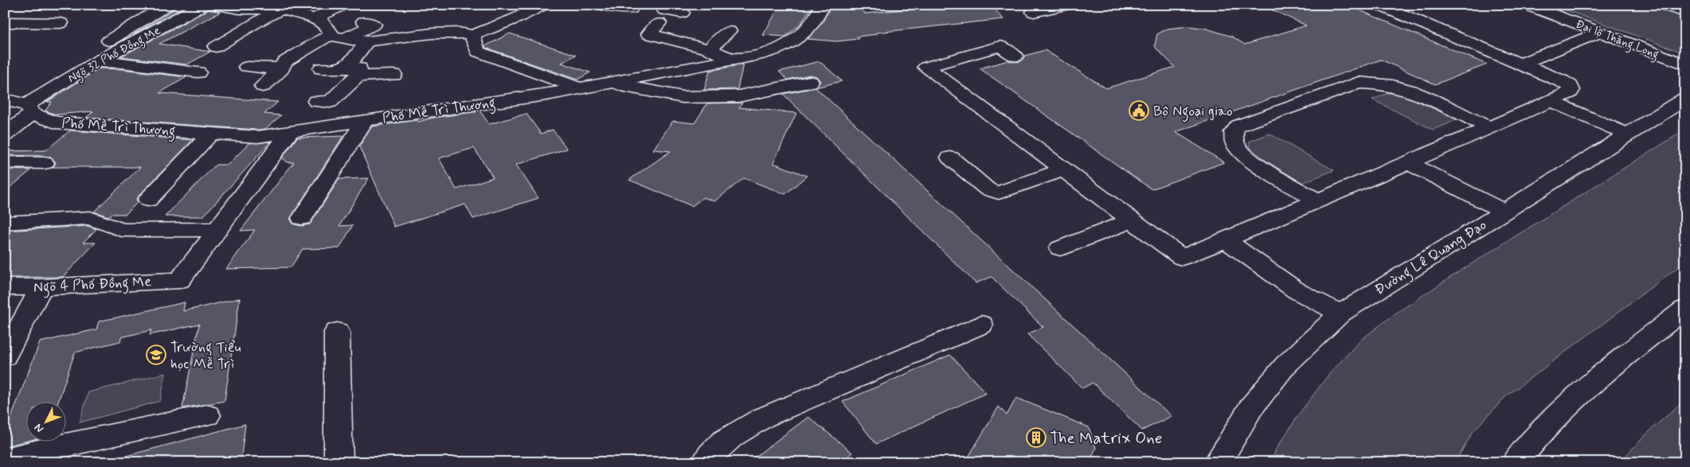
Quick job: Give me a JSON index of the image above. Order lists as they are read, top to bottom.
{
  "streets": {
    "main road": [
      "Đại lộ Thăng Long",
      "Ngõ 32 Phố Đồng Me",
      "Phố Mễ Trì Thượng",
      "Đường Lê Quang Đạo",
      "Ngõ 4 Phố Đồng Me"
    ]
  },
  "crossings": [
    ["Đại lộ Thăng Long", "Đường Lê Quang Đạo"],
    ["Ngõ 32 Phố Đồng Me", "Phố Mễ Trì Thượng"]
  ],
  "places": {
    "public building": ["Bộ Ngoại giao"],
    "school or university": ["Trường Tiểu học Mễ Trì"],
    "building": ["The Matrix One"]
  },
  "north": "bottom left"
}
